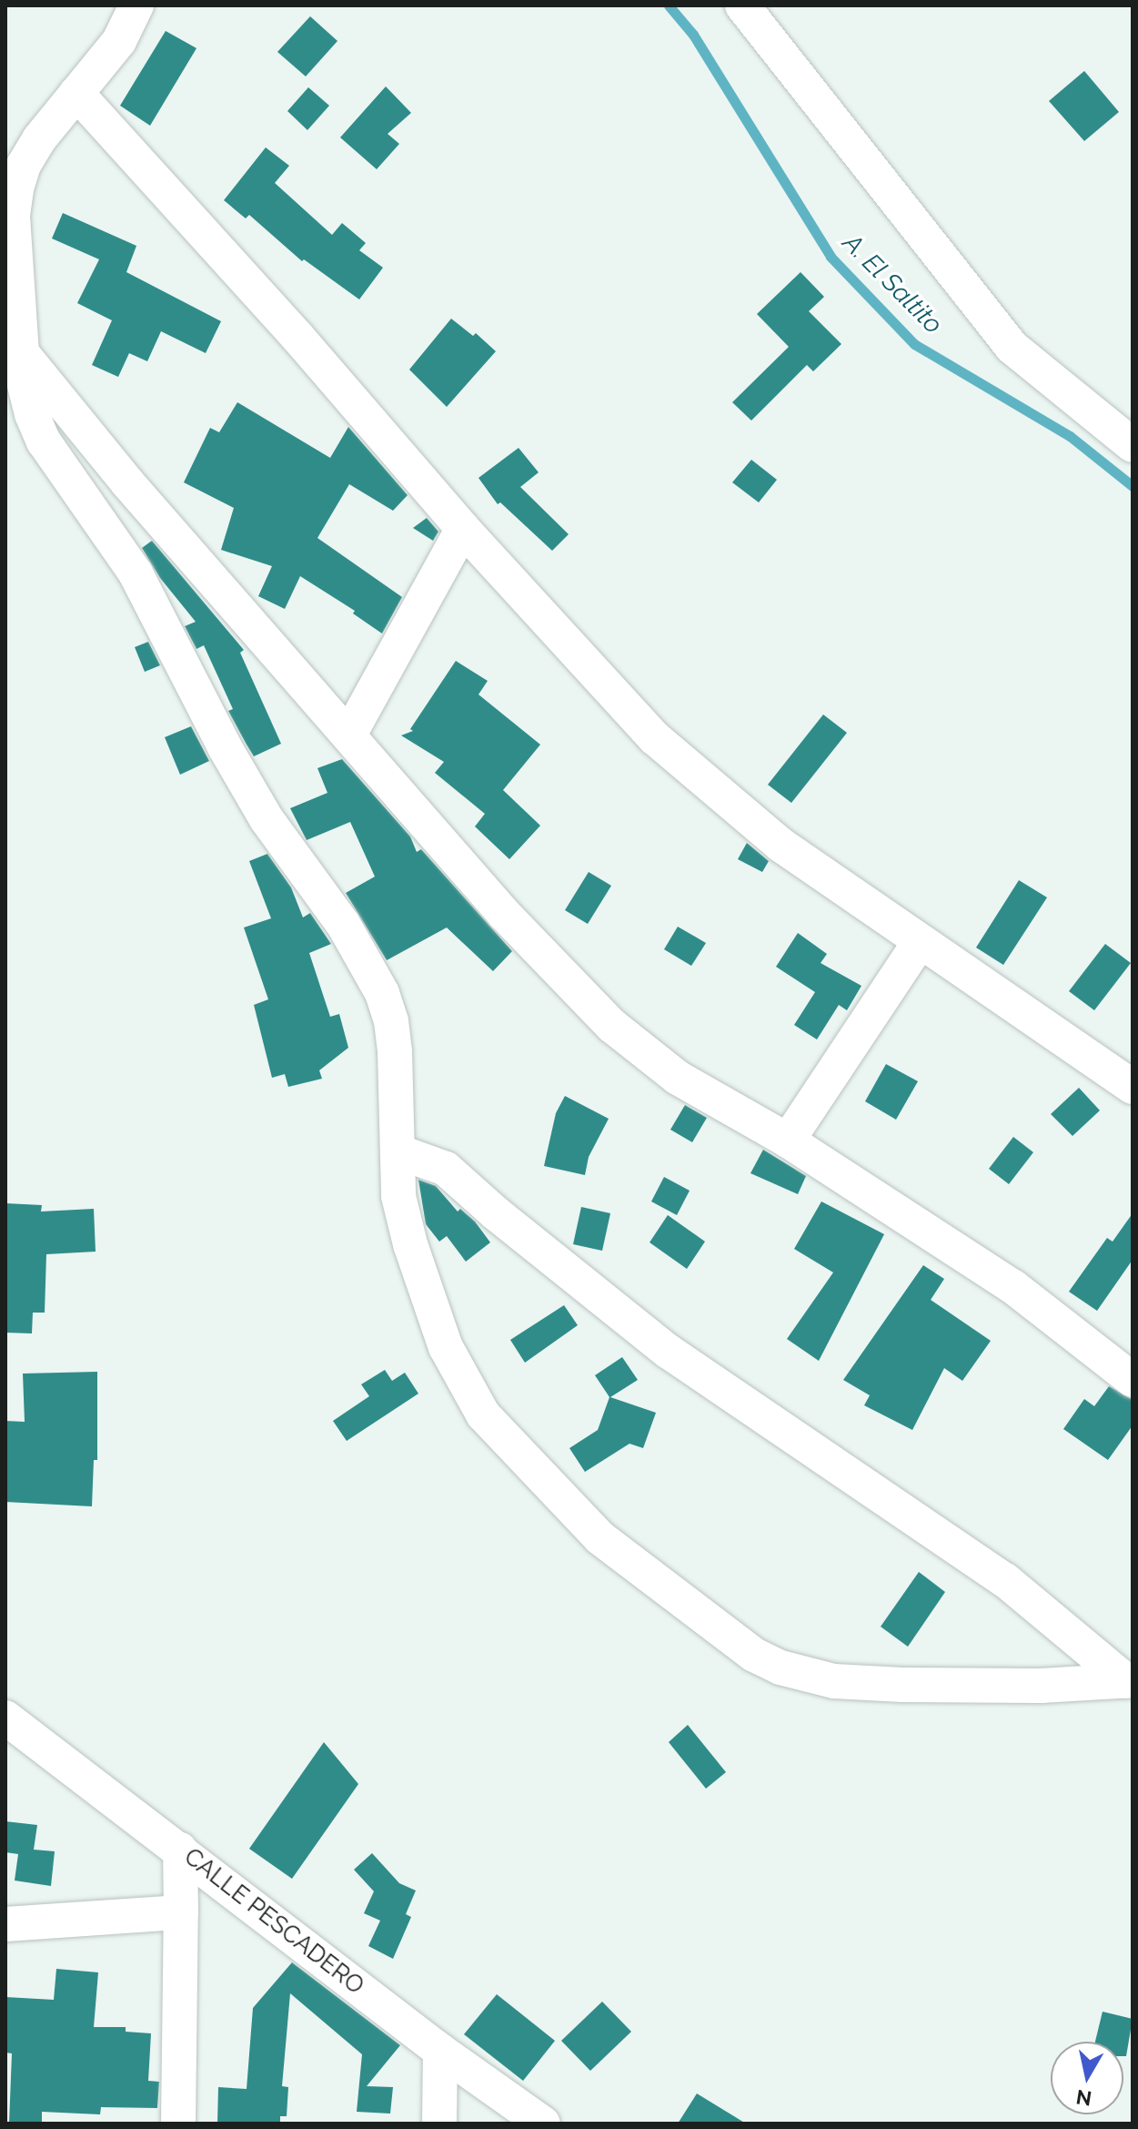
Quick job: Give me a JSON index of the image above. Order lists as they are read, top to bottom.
{
  "streets": {
    "street": ["CALLE PESCADERO"]
  },
  "water": ["A. El Saltito"],
  "north": "bottom"
}
